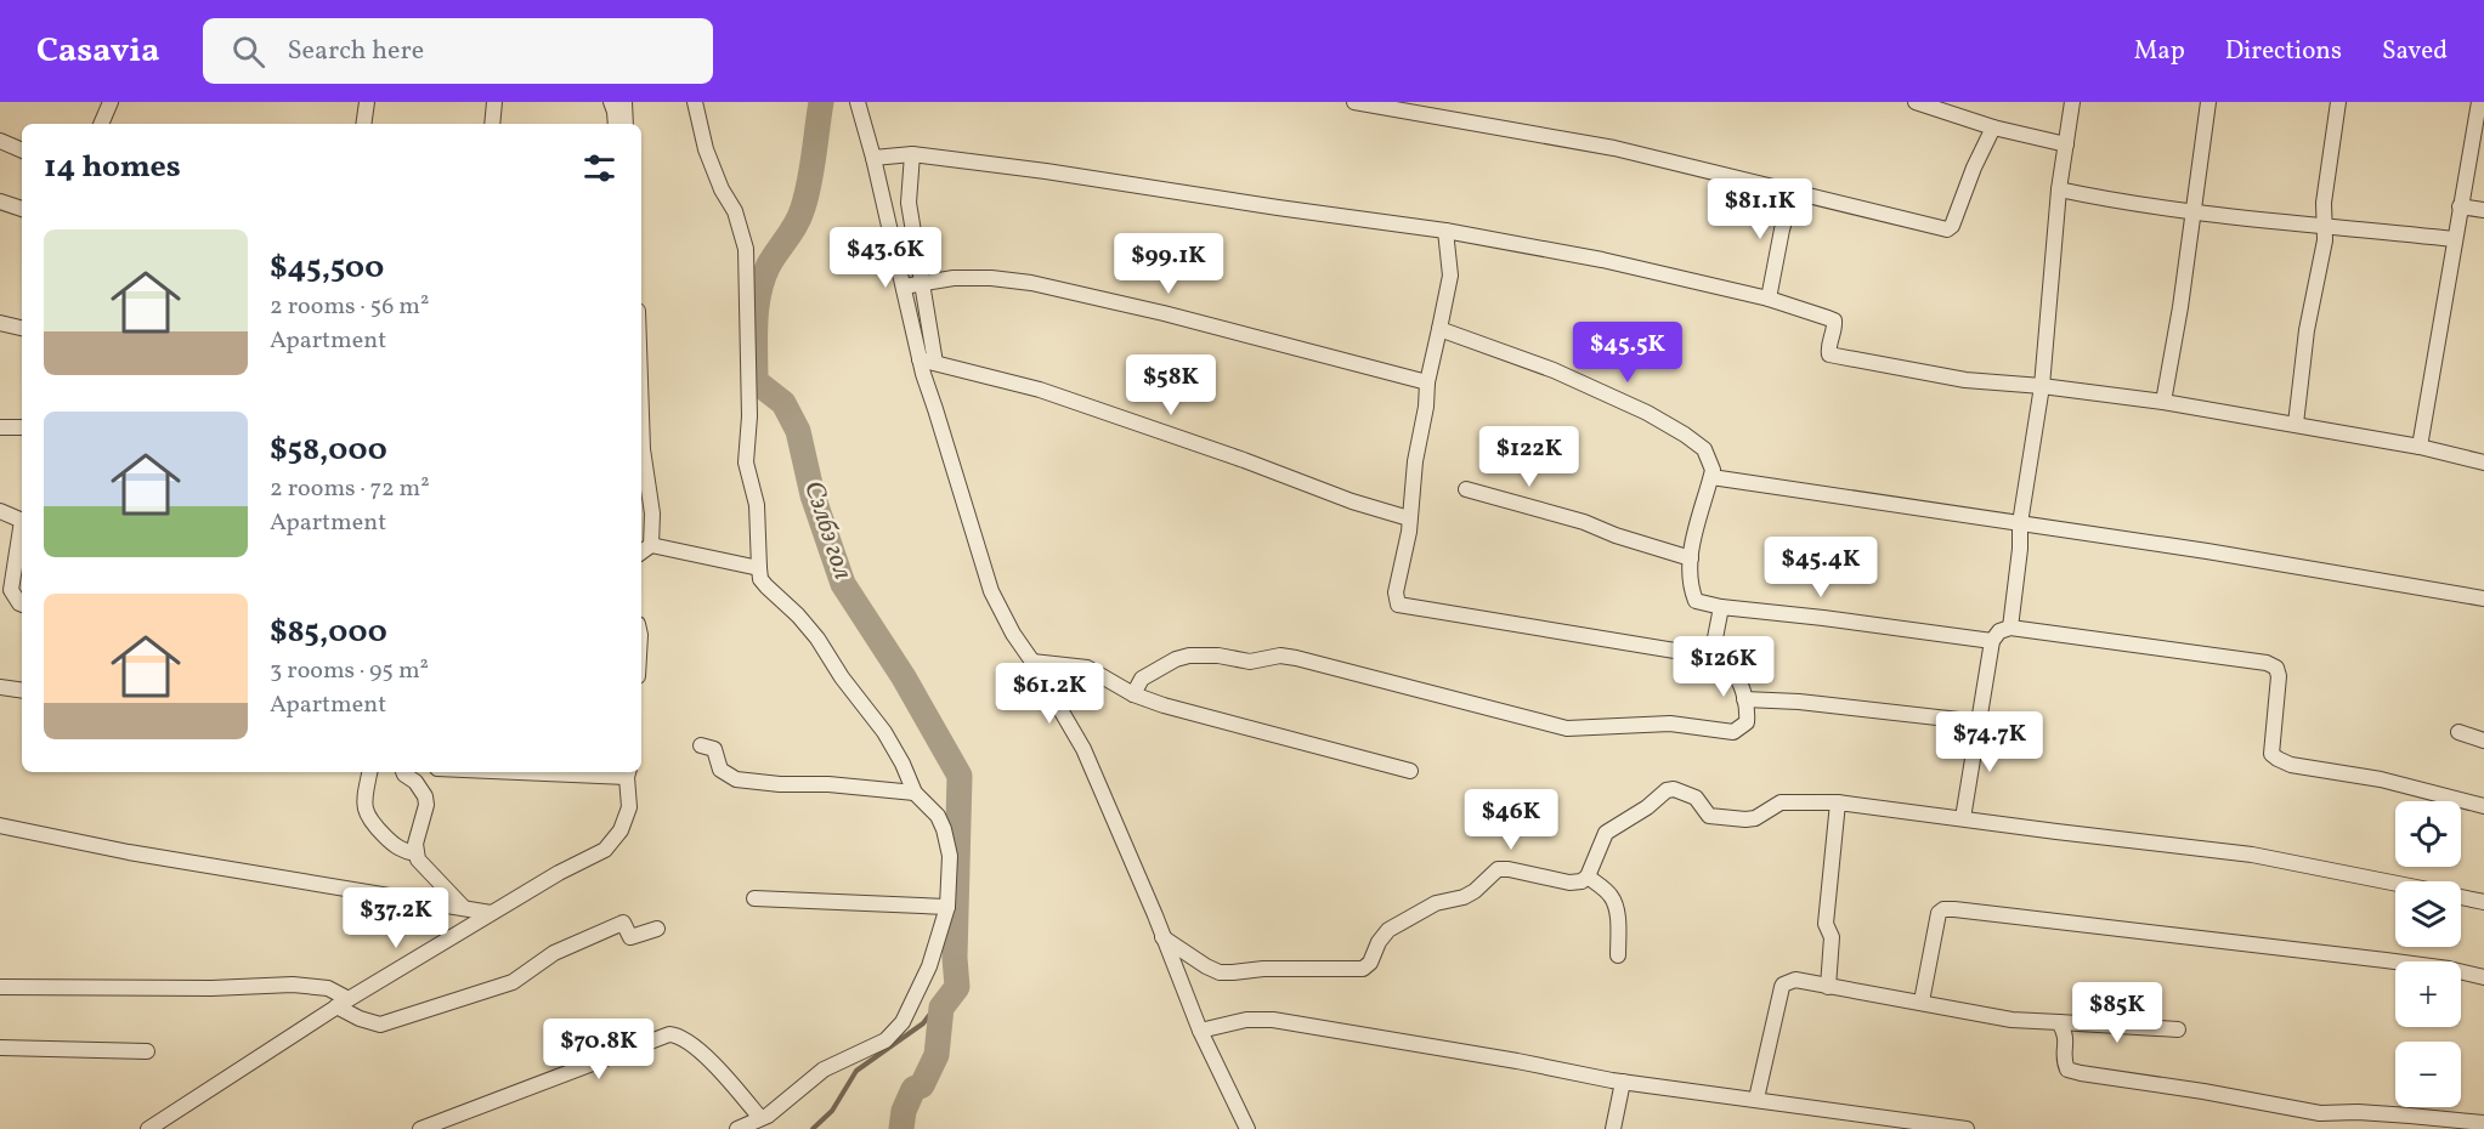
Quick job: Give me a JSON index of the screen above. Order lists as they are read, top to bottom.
{
  "water": ["Сэлбэ гол"],
  "page": {
    "header": "Casavia",
    "search": "Search here",
    "nav": ["Map", "Directions", "Saved"],
    "heading": "14 homes",
    "price": [
      "$81.1K",
      "$43.6K",
      "$99.1K",
      "$45.5K",
      "$58K",
      "$122K",
      "$45.4K",
      "$126K",
      "$61.2K",
      "$74.7K",
      "$46K",
      "$37.2K",
      "$85K",
      "$70.8K"
    ],
    "list": [
      {
        "name": "$45,500",
        "note": "2 rooms · 56 m² · Apartment"
      },
      {
        "name": "$58,000",
        "note": "2 rooms · 72 m² · Apartment"
      },
      {
        "name": "$85,000",
        "note": "3 rooms · 95 m² · Apartment"
      }
    ],
    "map_buttons": ["+", "−"]
  }
}
